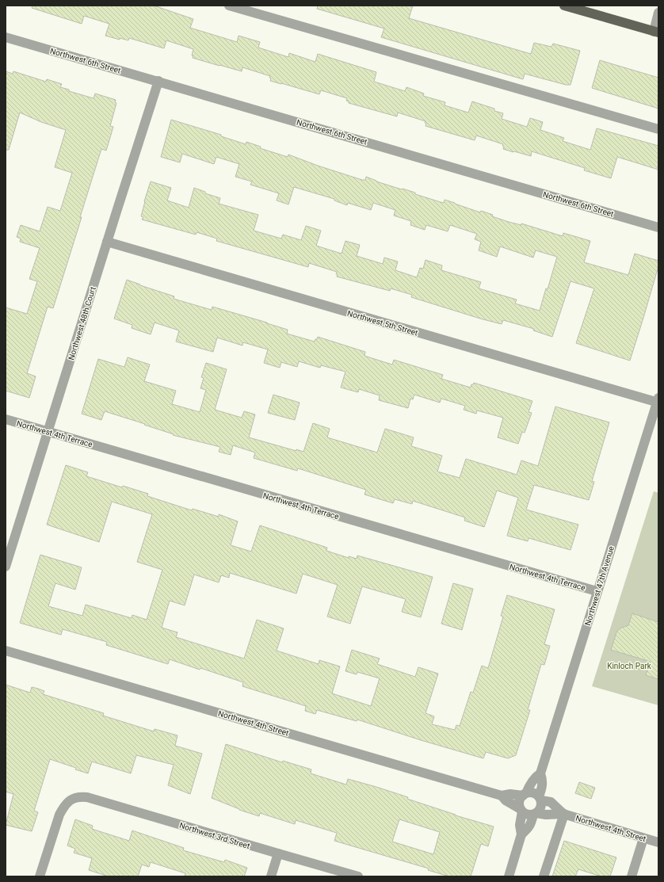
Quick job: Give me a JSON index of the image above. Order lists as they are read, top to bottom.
{
  "streets": {
    "street": [
      "Northwest 6th Street",
      "Northwest 5th Street",
      "Northwest 48th Court",
      "Northwest 4th Terrace",
      "Northwest 47th Avenue",
      "Northwest 4th Street",
      "Northwest 3rd Street"
    ]
  },
  "crossings": [
    ["Northwest 6th Street", "Northwest 48th Court"],
    ["Northwest 5th Street", "Northwest 48th Court"],
    ["Northwest 5th Street", "Northwest 47th Avenue"],
    ["Northwest 48th Court", "Northwest 4th Terrace"],
    ["Northwest 4th Terrace", "Northwest 47th Avenue"],
    ["Northwest 47th Avenue", "Northwest 4th Street"]
  ],
  "parks": ["Kinloch Park"]
}
